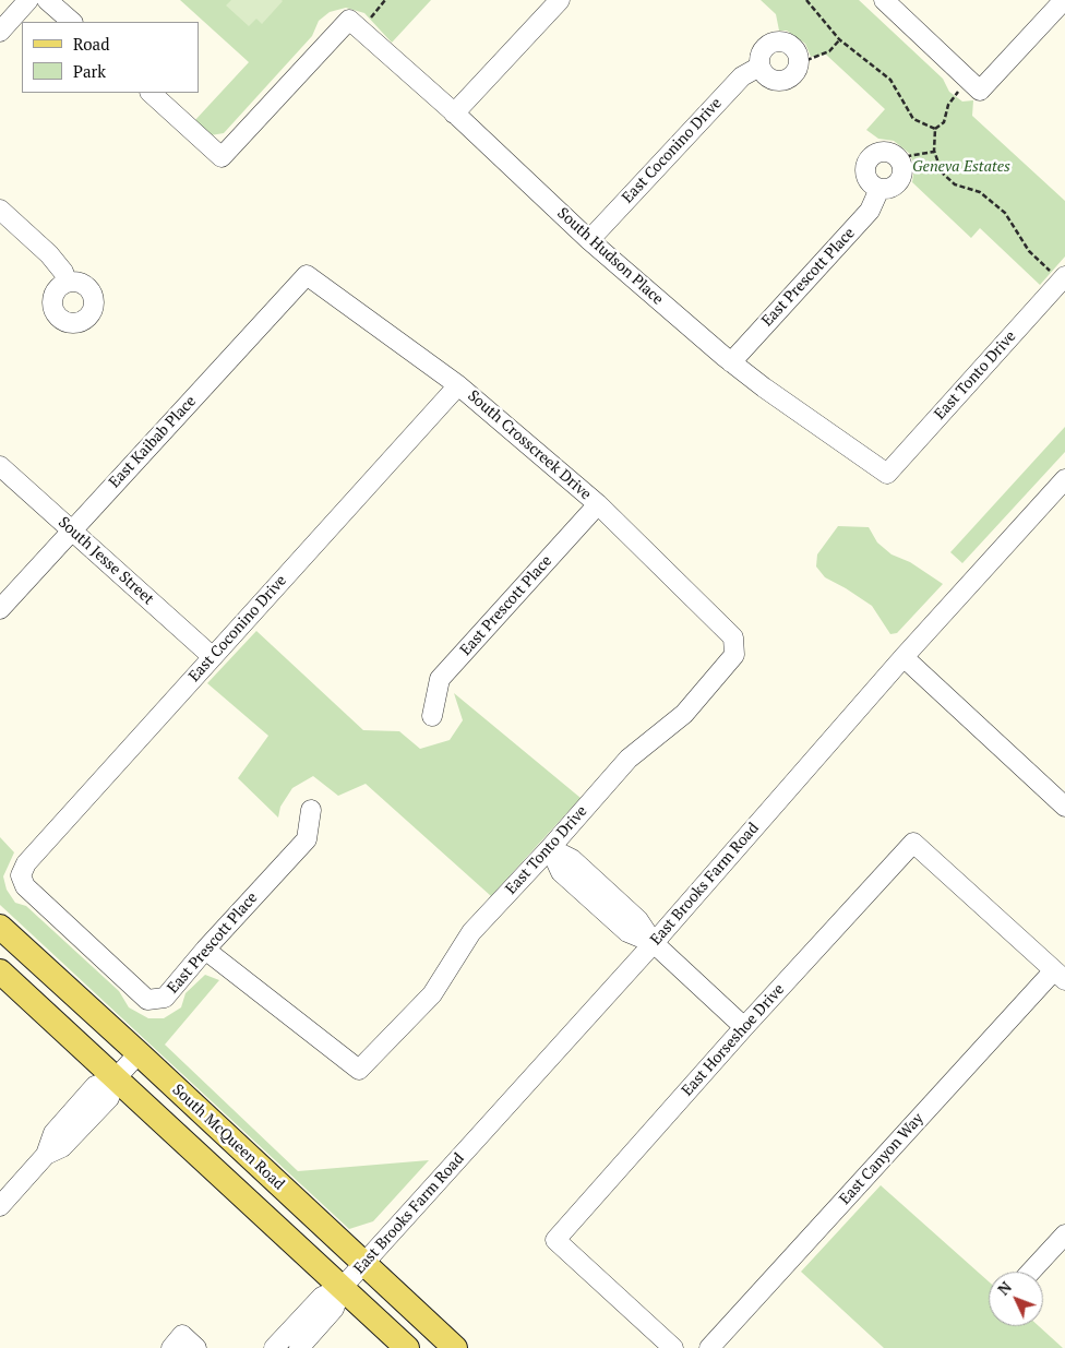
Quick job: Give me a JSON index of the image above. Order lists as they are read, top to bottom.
{
  "streets": {
    "main road": ["South McQueen Road"],
    "street": [
      "East Coconino Drive",
      "South Hudson Place",
      "East Prescott Place",
      "East Tonto Drive",
      "East Kaibab Place",
      "South Crosscreek Drive",
      "South Jesse Street",
      "East Brooks Farm Road",
      "East Horseshoe Drive",
      "East Canyon Way"
    ]
  },
  "crossings": [
    ["East Coconino Drive", "South Hudson Place"],
    ["East Coconino Drive", "East Prescott Place"],
    ["East Coconino Drive", "South Crosscreek Drive"],
    ["East Coconino Drive", "South Jesse Street"],
    ["South Hudson Place", "East Prescott Place"],
    ["South Hudson Place", "East Tonto Drive"],
    ["East Prescott Place", "East Tonto Drive"],
    ["East Prescott Place", "South Crosscreek Drive"],
    ["East Tonto Drive", "South Crosscreek Drive"],
    ["East Kaibab Place", "South Crosscreek Drive"],
    ["East Kaibab Place", "South Jesse Street"],
    ["East Brooks Farm Road", "South McQueen Road"],
    ["East Horseshoe Drive", "East Canyon Way"]
  ],
  "parks": ["Geneva Estates"],
  "legend": ["Road", "Park"],
  "north": "top left"
}
